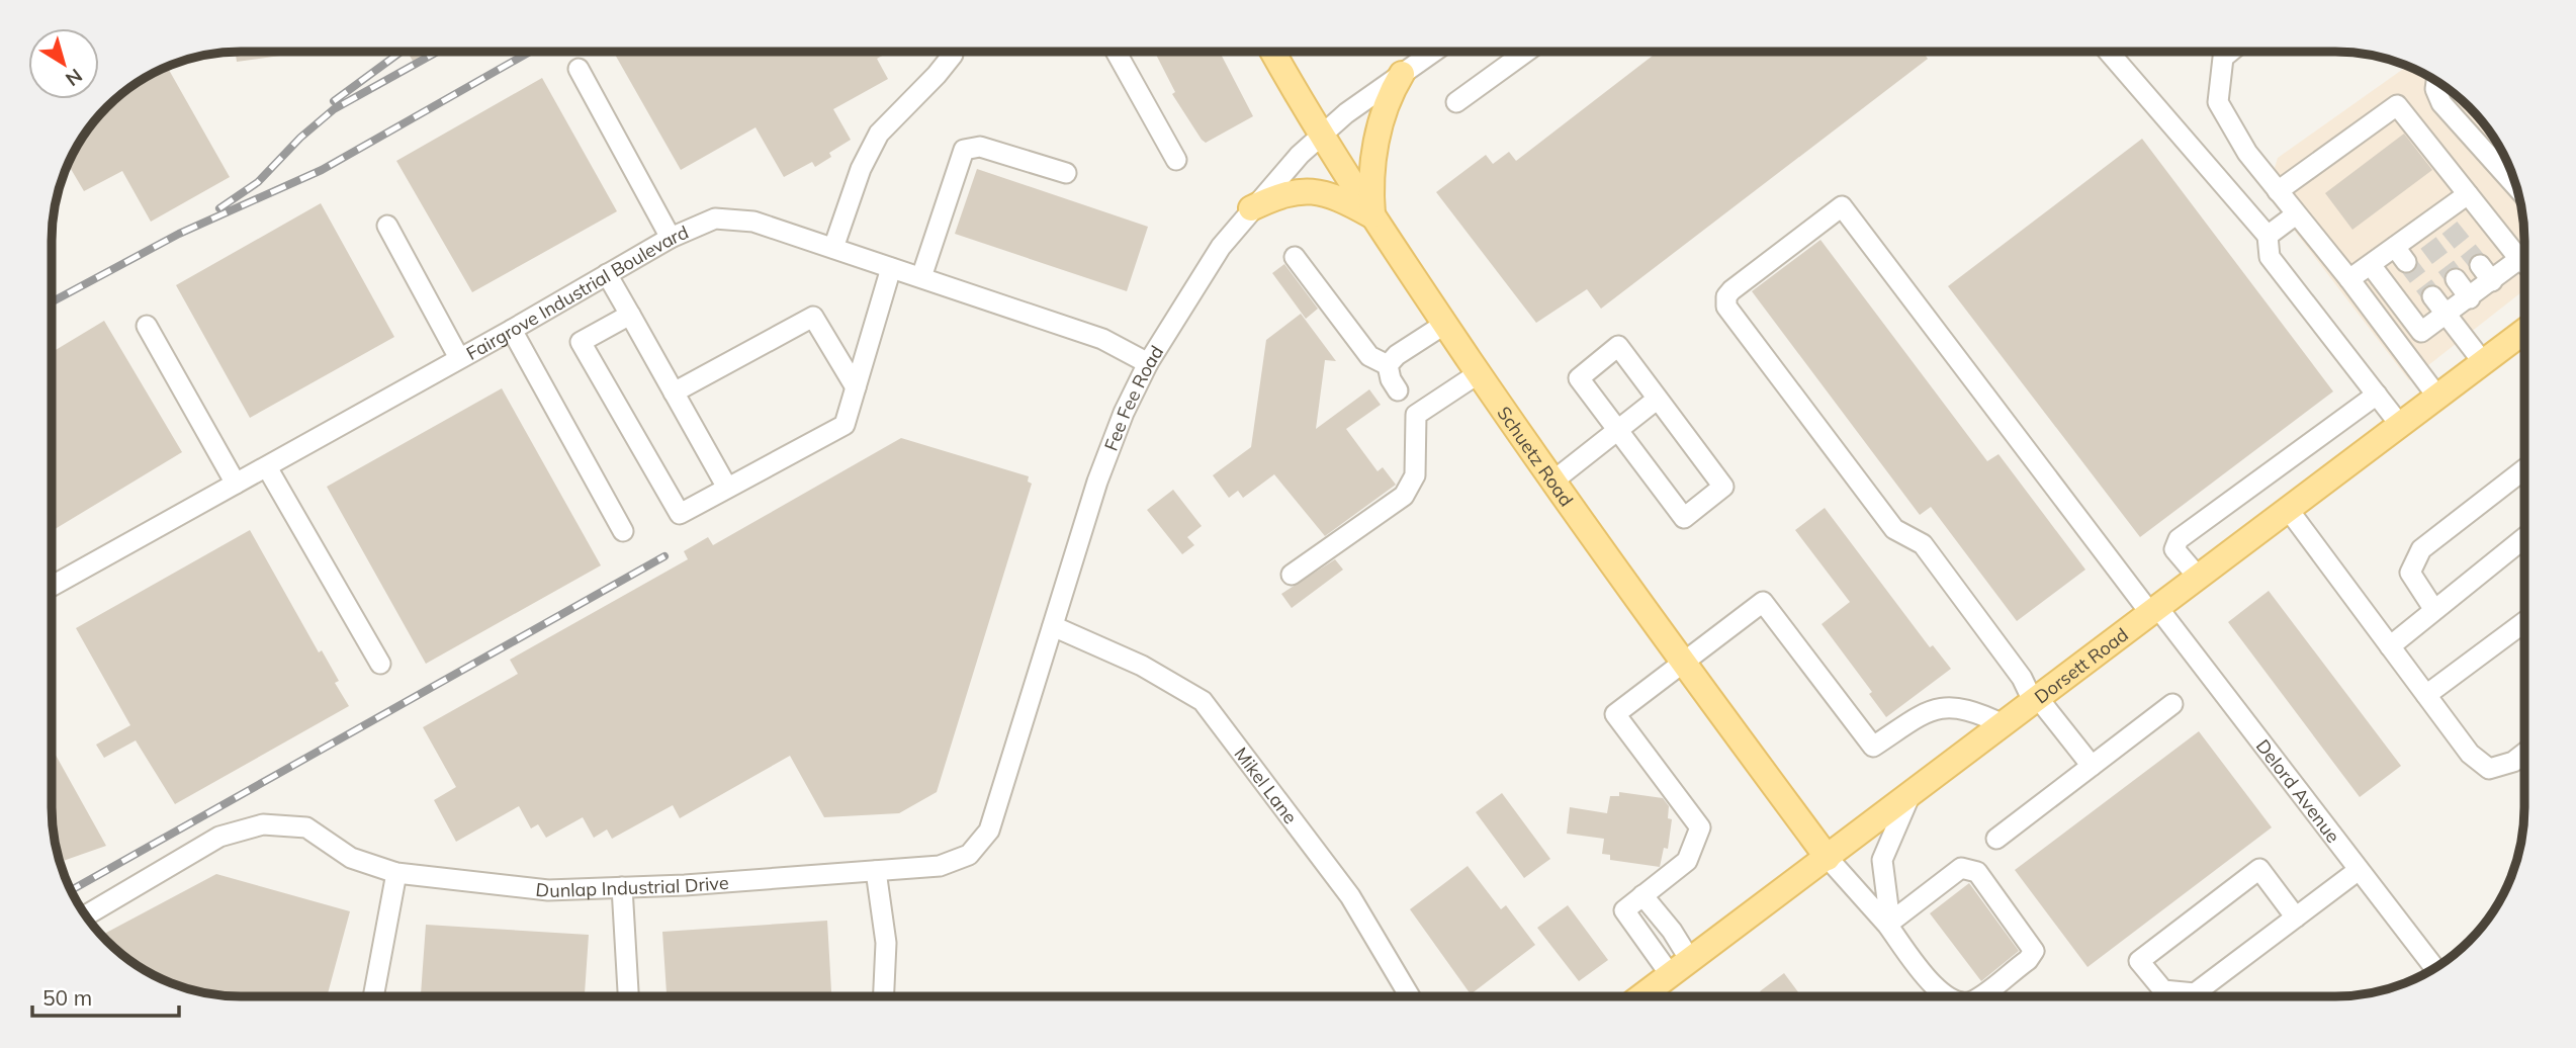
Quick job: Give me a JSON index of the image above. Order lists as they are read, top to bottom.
{
  "streets": {
    "main road": ["Schuetz Road", "Dorsett Road"],
    "street": [
      "Fairgrove Industrial Boulevard",
      "Fee Fee Road",
      "Mikel Lane",
      "Delord Avenue",
      "Dunlap Industrial Drive"
    ]
  },
  "crossings": [
    ["Fairgrove Industrial Boulevard", "Fee Fee Road"],
    ["Fee Fee Road", "Schuetz Road"],
    ["Fee Fee Road", "Mikel Lane"],
    ["Fee Fee Road", "Dunlap Industrial Drive"],
    ["Schuetz Road", "Dorsett Road"],
    ["Dorsett Road", "Delord Avenue"]
  ],
  "scale_bar": "50 m",
  "north": "bottom right"
}
